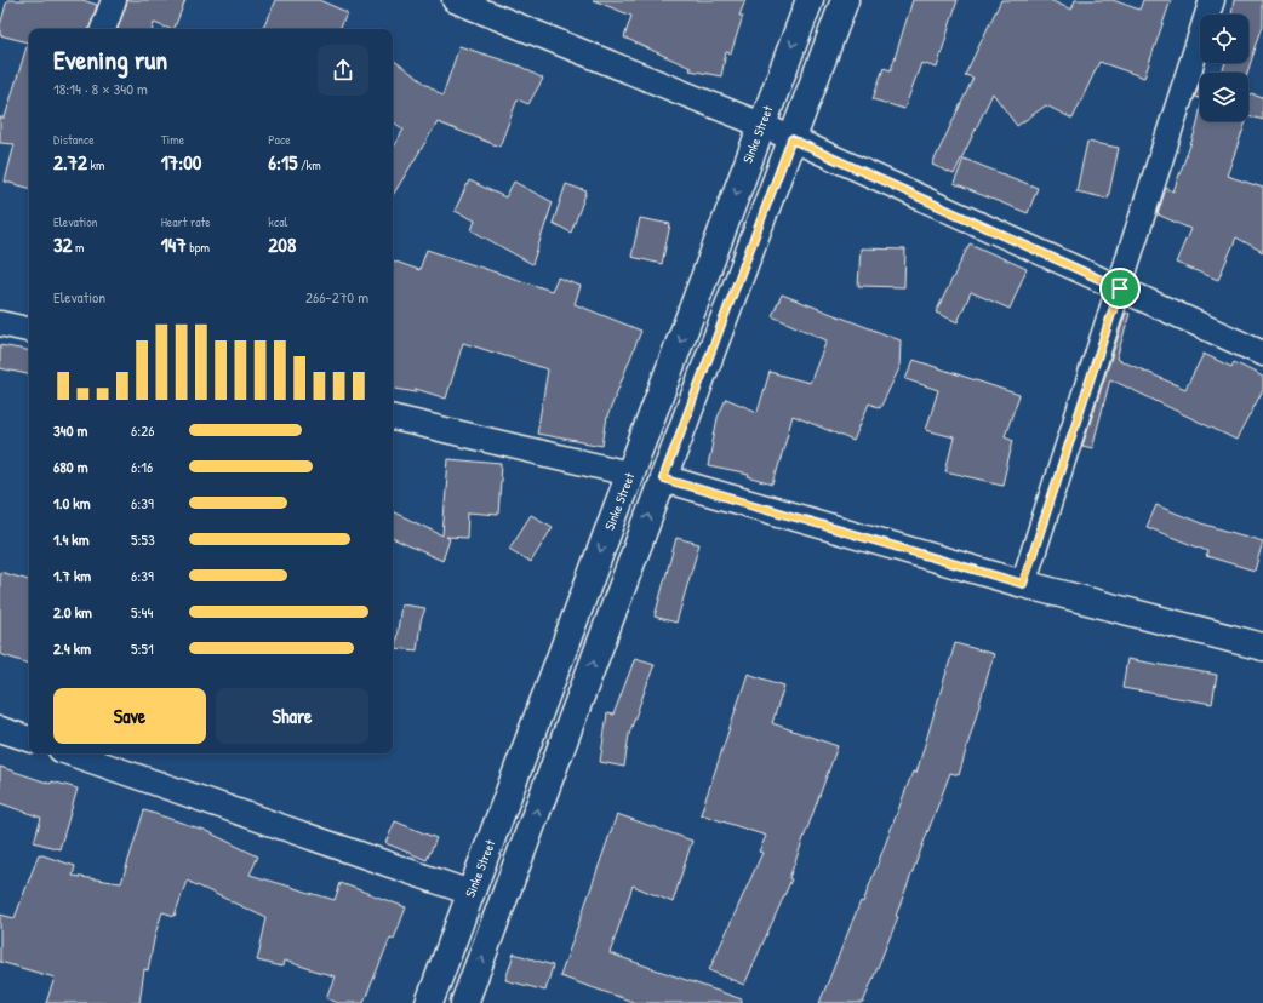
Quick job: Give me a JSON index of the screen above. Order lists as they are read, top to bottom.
{
  "streets": {
    "street": ["Sinke Street"]
  },
  "page": {
    "heading": ["Evening run", "18:14 · 8 × 340 m"],
    "stats": [
      ["Distance", "2.72 km"],
      ["Time", "17:00"],
      ["Pace", "6:15 /km"],
      ["Elevation", "32 m"],
      ["Heart rate", "147 bpm"],
      ["kcal", "208"]
    ],
    "chart": ["Elevation", "266–270 m"],
    "list": [
      {
        "name": "340 m",
        "note": "6:26"
      },
      {
        "name": "680 m",
        "note": "6:16"
      },
      {
        "name": "1.0 km",
        "note": "6:39"
      },
      {
        "name": "1.4 km",
        "note": "5:53"
      },
      {
        "name": "1.7 km",
        "note": "6:39"
      },
      {
        "name": "2.0 km",
        "note": "5:44"
      },
      {
        "name": "2.4 km",
        "note": "5:51"
      }
    ],
    "buttons": ["Save", "Share"]
  }
}
